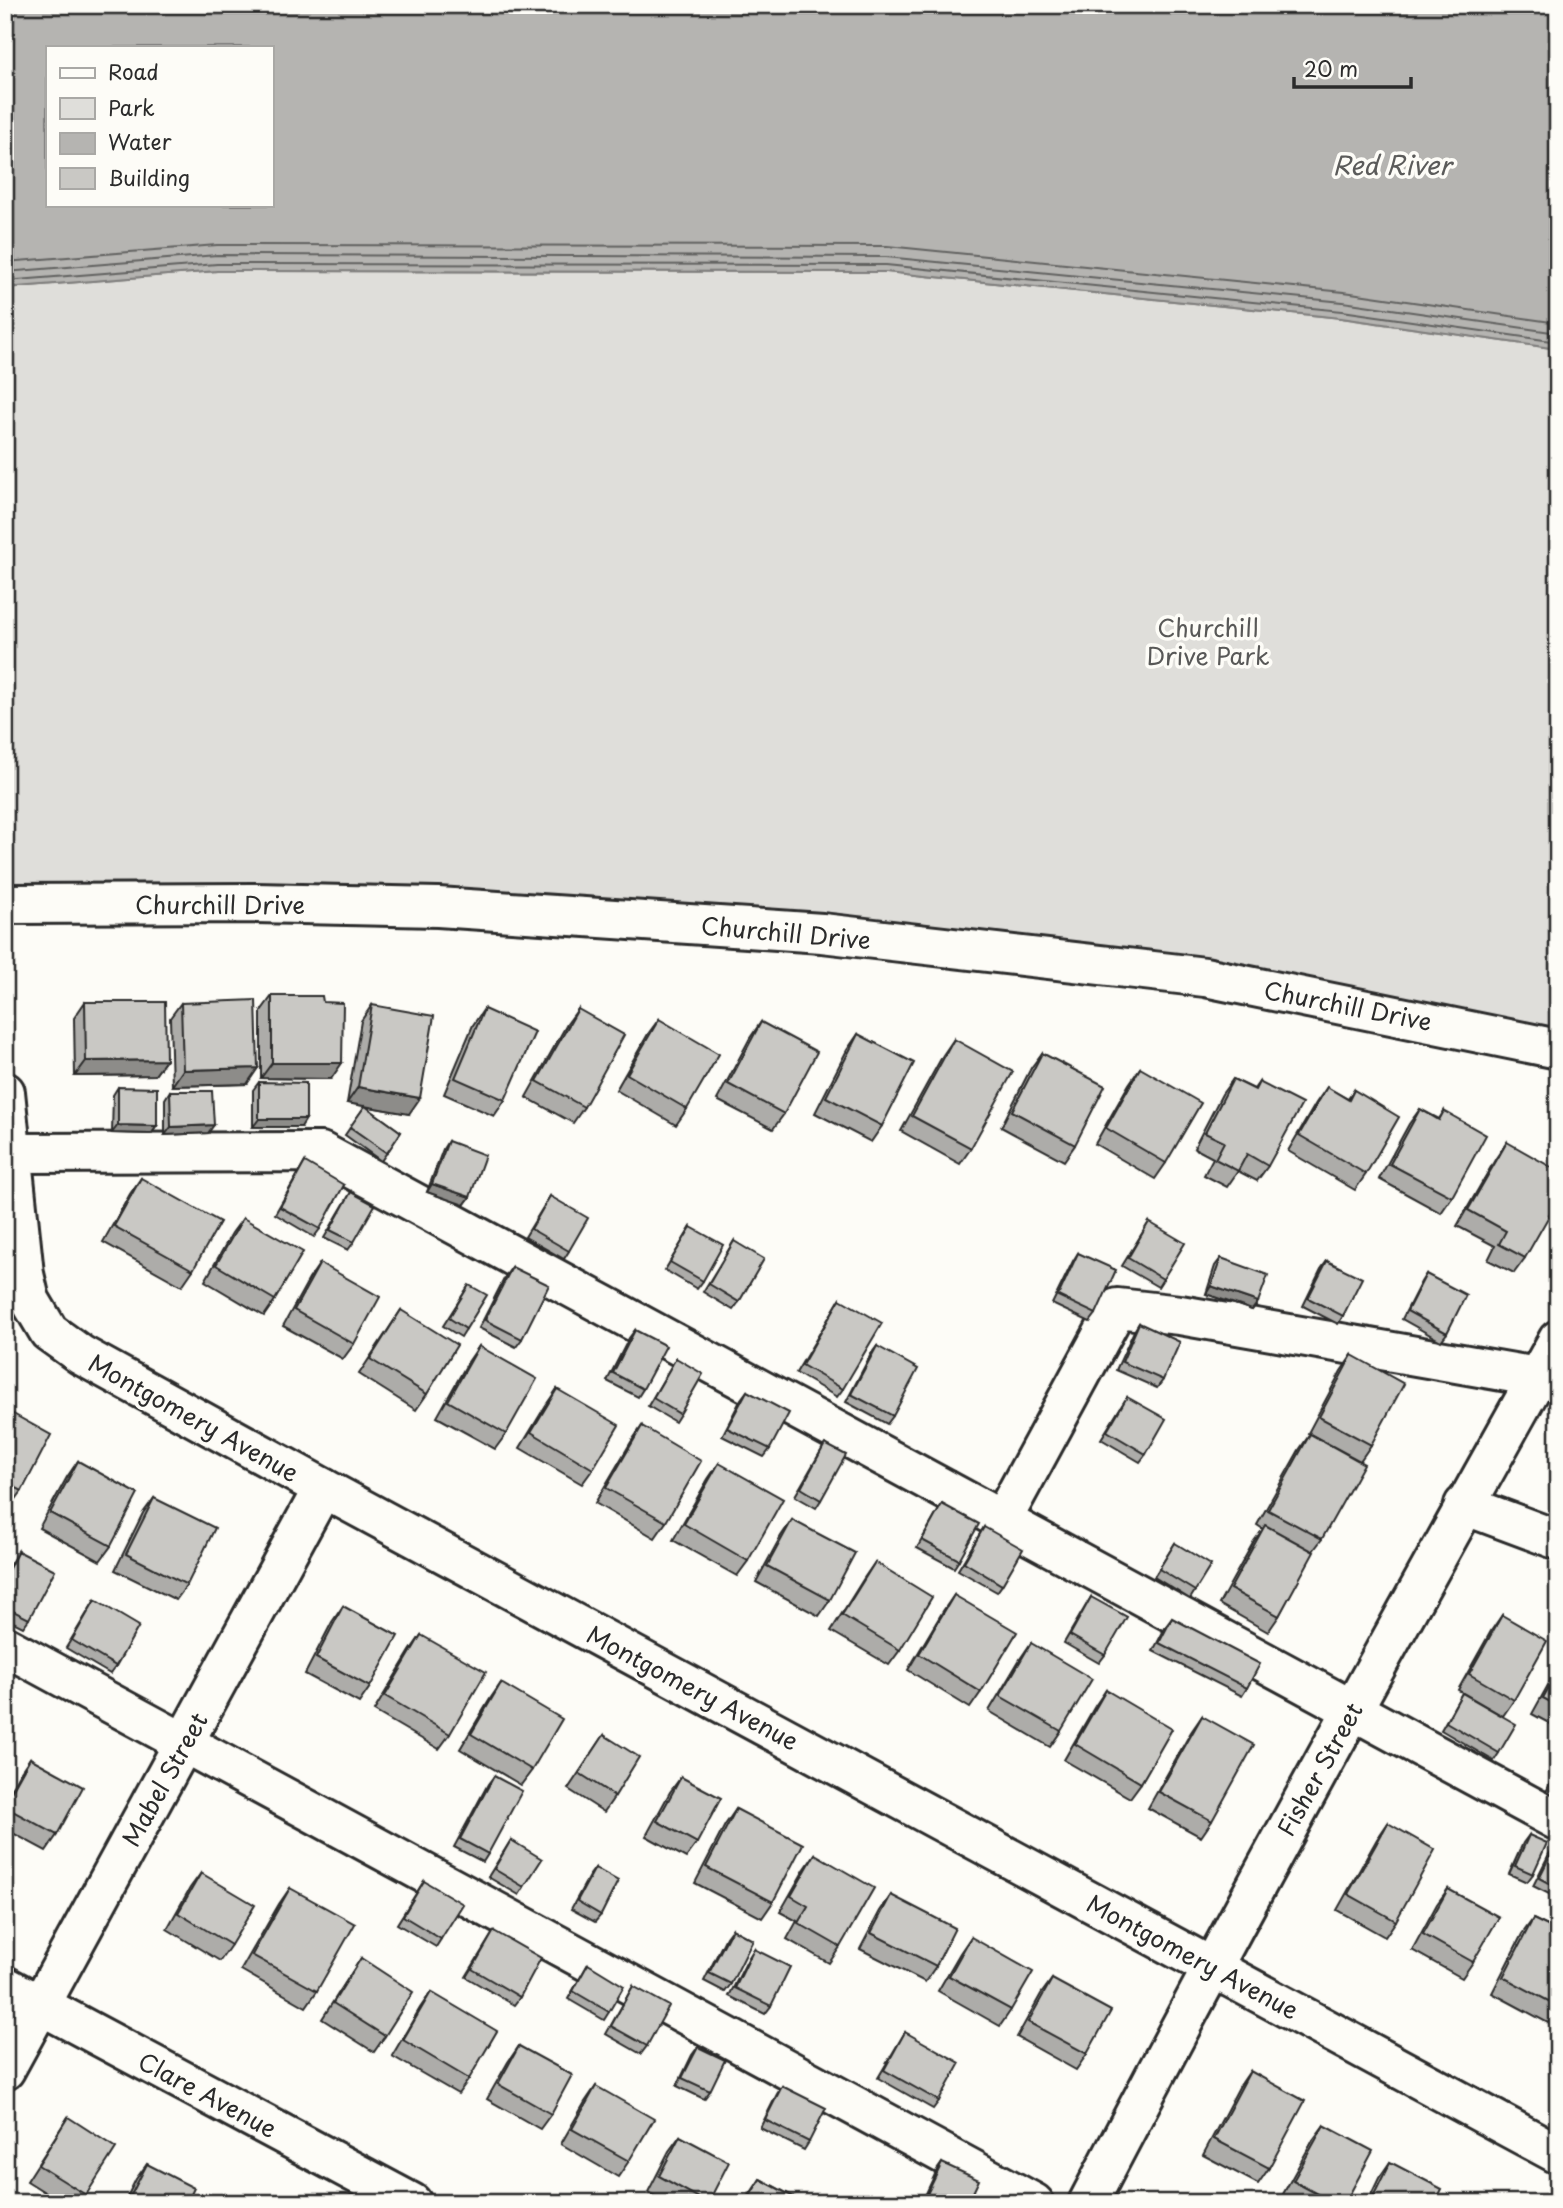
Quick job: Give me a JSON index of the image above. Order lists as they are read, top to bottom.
{
  "streets": {
    "street": [
      "Churchill Drive",
      "Montgomery Avenue",
      "Fisher Street",
      "Mabel Street",
      "Clare Avenue"
    ]
  },
  "crossings": [
    ["Montgomery Avenue", "Fisher Street"],
    ["Montgomery Avenue", "Mabel Street"],
    ["Mabel Street", "Clare Avenue"]
  ],
  "water": ["Red River"],
  "parks": ["Churchill Drive Park"],
  "legend": [
    "Road",
    "Park",
    "Water",
    "Building"
  ],
  "scale_bar": "20 m"
}
